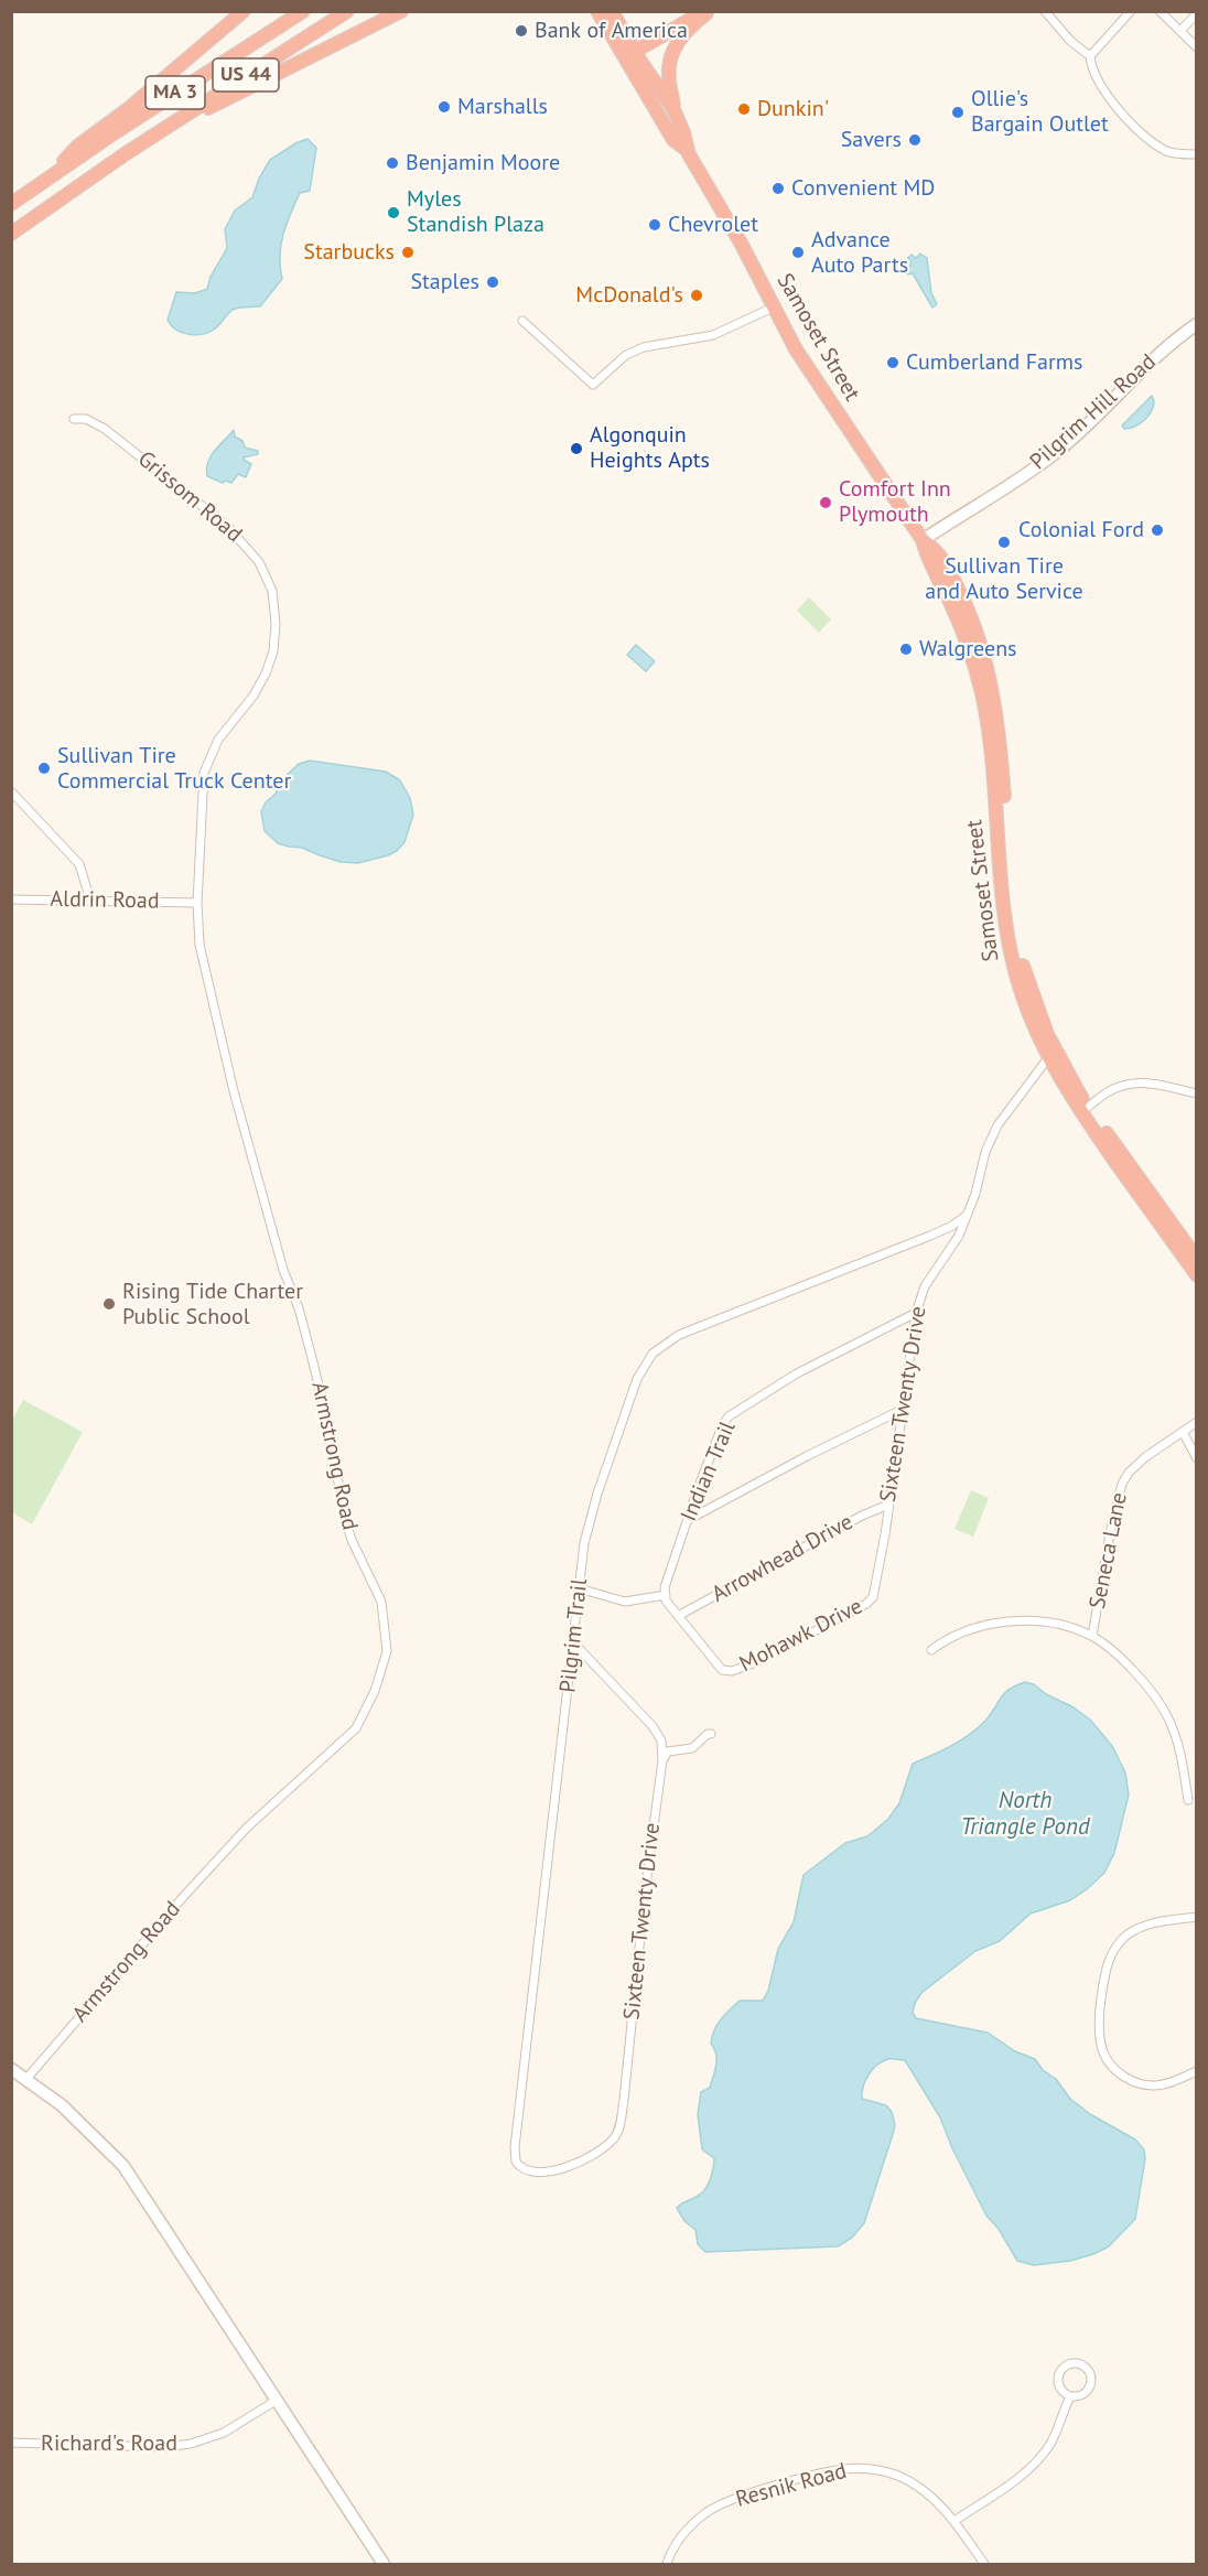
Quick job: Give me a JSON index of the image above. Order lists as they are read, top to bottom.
{
  "streets": {
    "highway": ["US 44", "MA 3", "Samoset Street"],
    "street": [
      "Pilgrim Hill Road",
      "Grissom Road",
      "Aldrin Road",
      "Sixteen Twenty Drive",
      "Armstrong Road",
      "Indian Trail",
      "Seneca Lane",
      "Arrowhead Drive",
      "Pilgrim Trail",
      "Mohawk Drive",
      "Richard's Road",
      "Resnik Road"
    ]
  },
  "crossings": [
    ["US 44", "MA 3"],
    ["Samoset Street", "Pilgrim Hill Road"],
    ["Samoset Street", "Sixteen Twenty Drive"],
    ["Grissom Road", "Aldrin Road"],
    ["Grissom Road", "Armstrong Road"],
    ["Aldrin Road", "Armstrong Road"],
    ["Sixteen Twenty Drive", "Indian Trail"],
    ["Sixteen Twenty Drive", "Arrowhead Drive"],
    ["Sixteen Twenty Drive", "Pilgrim Trail"],
    ["Sixteen Twenty Drive", "Mohawk Drive"],
    ["Arrowhead Drive", "Mohawk Drive"]
  ],
  "water": ["North Triangle Pond"],
  "places": [
    "Bank of America",
    "Marshalls",
    "Dunkin'",
    "Ollie's Bargain Outlet",
    "Savers",
    "Benjamin Moore",
    "Convenient MD",
    "Myles Standish Plaza",
    "Chevrolet",
    "Starbucks",
    "Advance Auto Parts",
    "Staples",
    "McDonald's",
    "Cumberland Farms",
    "Algonquin Heights Apts",
    "Comfort Inn Plymouth",
    "Colonial Ford",
    "Sullivan Tire and Auto Service",
    "Walgreens",
    "Sullivan Tire Commercial Truck Center",
    "Rising Tide Charter Public School"
  ]
}
